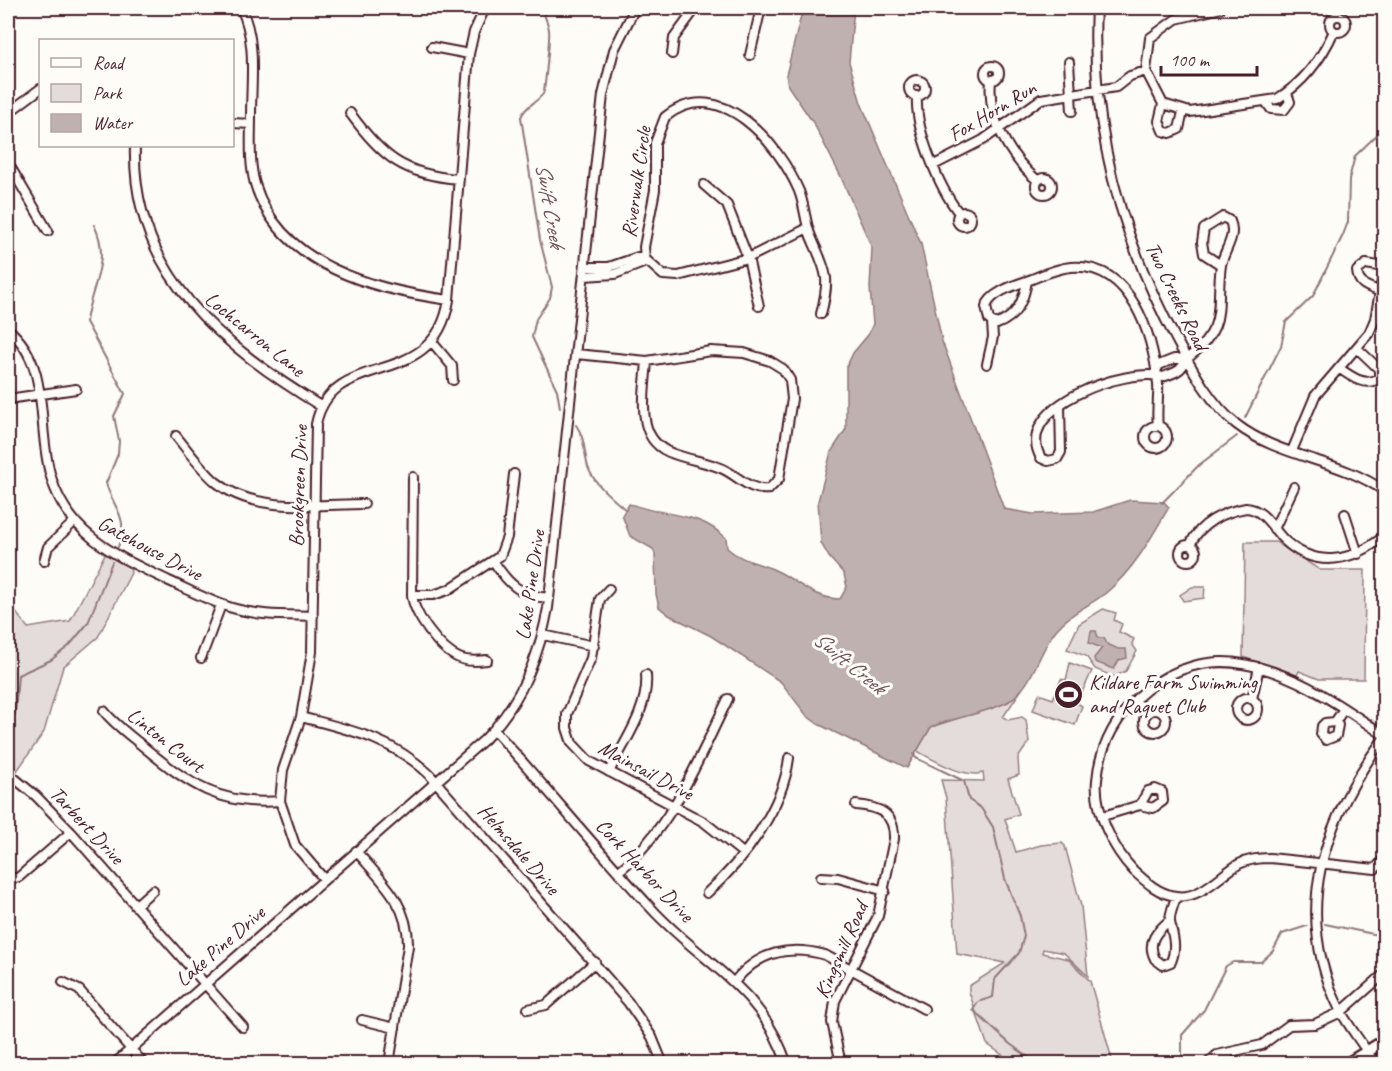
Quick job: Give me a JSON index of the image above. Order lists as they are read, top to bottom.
{
  "streets": {
    "street": [
      "Fox Horn Run",
      "Riverwalk Circle",
      "Two Creeks Road",
      "Lochcarron Lane",
      "Brookgreen Drive",
      "Gatehouse Drive",
      "Lake Pine Drive",
      "Linton Court",
      "Mainsail Drive",
      "Tarbert Drive",
      "Helmsdale Drive",
      "Cork Harbor Drive",
      "Kingsmill Road"
    ]
  },
  "crossings": [
    ["Fox Horn Run", "Two Creeks Road"],
    ["Riverwalk Circle", "Lake Pine Drive"],
    ["Lochcarron Lane", "Brookgreen Drive"],
    ["Brookgreen Drive", "Gatehouse Drive"],
    ["Brookgreen Drive", "Lake Pine Drive"],
    ["Brookgreen Drive", "Linton Court"],
    ["Brookgreen Drive", "Helmsdale Drive"],
    ["Lake Pine Drive", "Tarbert Drive"],
    ["Lake Pine Drive", "Helmsdale Drive"],
    ["Lake Pine Drive", "Cork Harbor Drive"]
  ],
  "water": ["Swift Creek"],
  "places": {
    "sports": ["Kildare Farm Swimming and Raquet Club"]
  },
  "legend": ["Road", "Park", "Water"],
  "scale_bar": "100 m"
}
